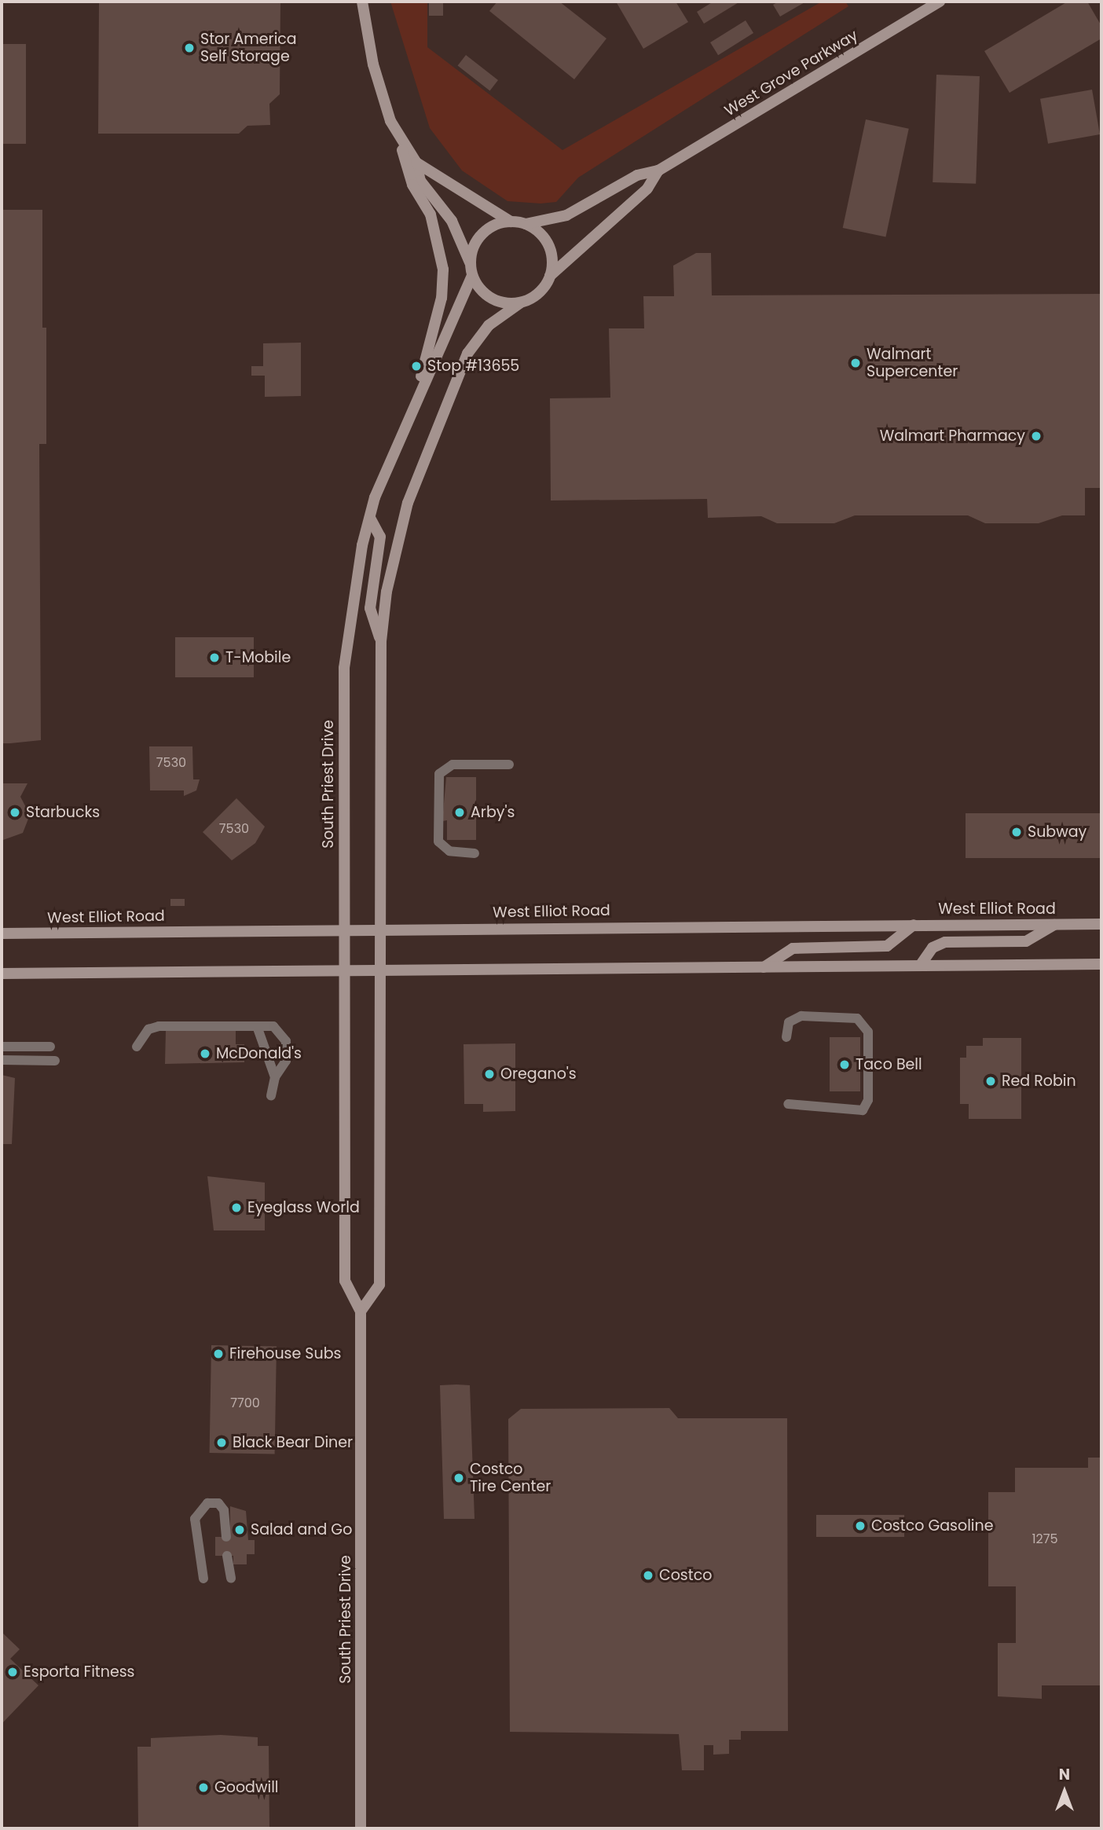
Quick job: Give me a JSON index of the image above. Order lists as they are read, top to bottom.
{
  "streets": {
    "main road": ["West Grove Parkway", "South Priest Drive", "West Elliot Road"]
  },
  "crossings": [
    ["West Grove Parkway", "South Priest Drive"],
    ["South Priest Drive", "West Elliot Road"]
  ],
  "places": [
    "Stor America Self Storage",
    "Walmart Supercenter",
    "Stop #13655",
    "Walmart Pharmacy",
    "T-Mobile",
    "Starbucks",
    "Arby's",
    "Subway",
    "McDonald's",
    "Taco Bell",
    "Oregano's",
    "Red Robin",
    "Eyeglass World",
    "Firehouse Subs",
    "Black Bear Diner",
    "Costco Tire Center",
    "Costco Gasoline",
    "Salad and Go",
    "Costco",
    "Esporta Fitness",
    "Goodwill"
  ],
  "house_numbers": [
    "7530",
    "7530",
    "7700",
    "1275"
  ],
  "north": "top"
}
